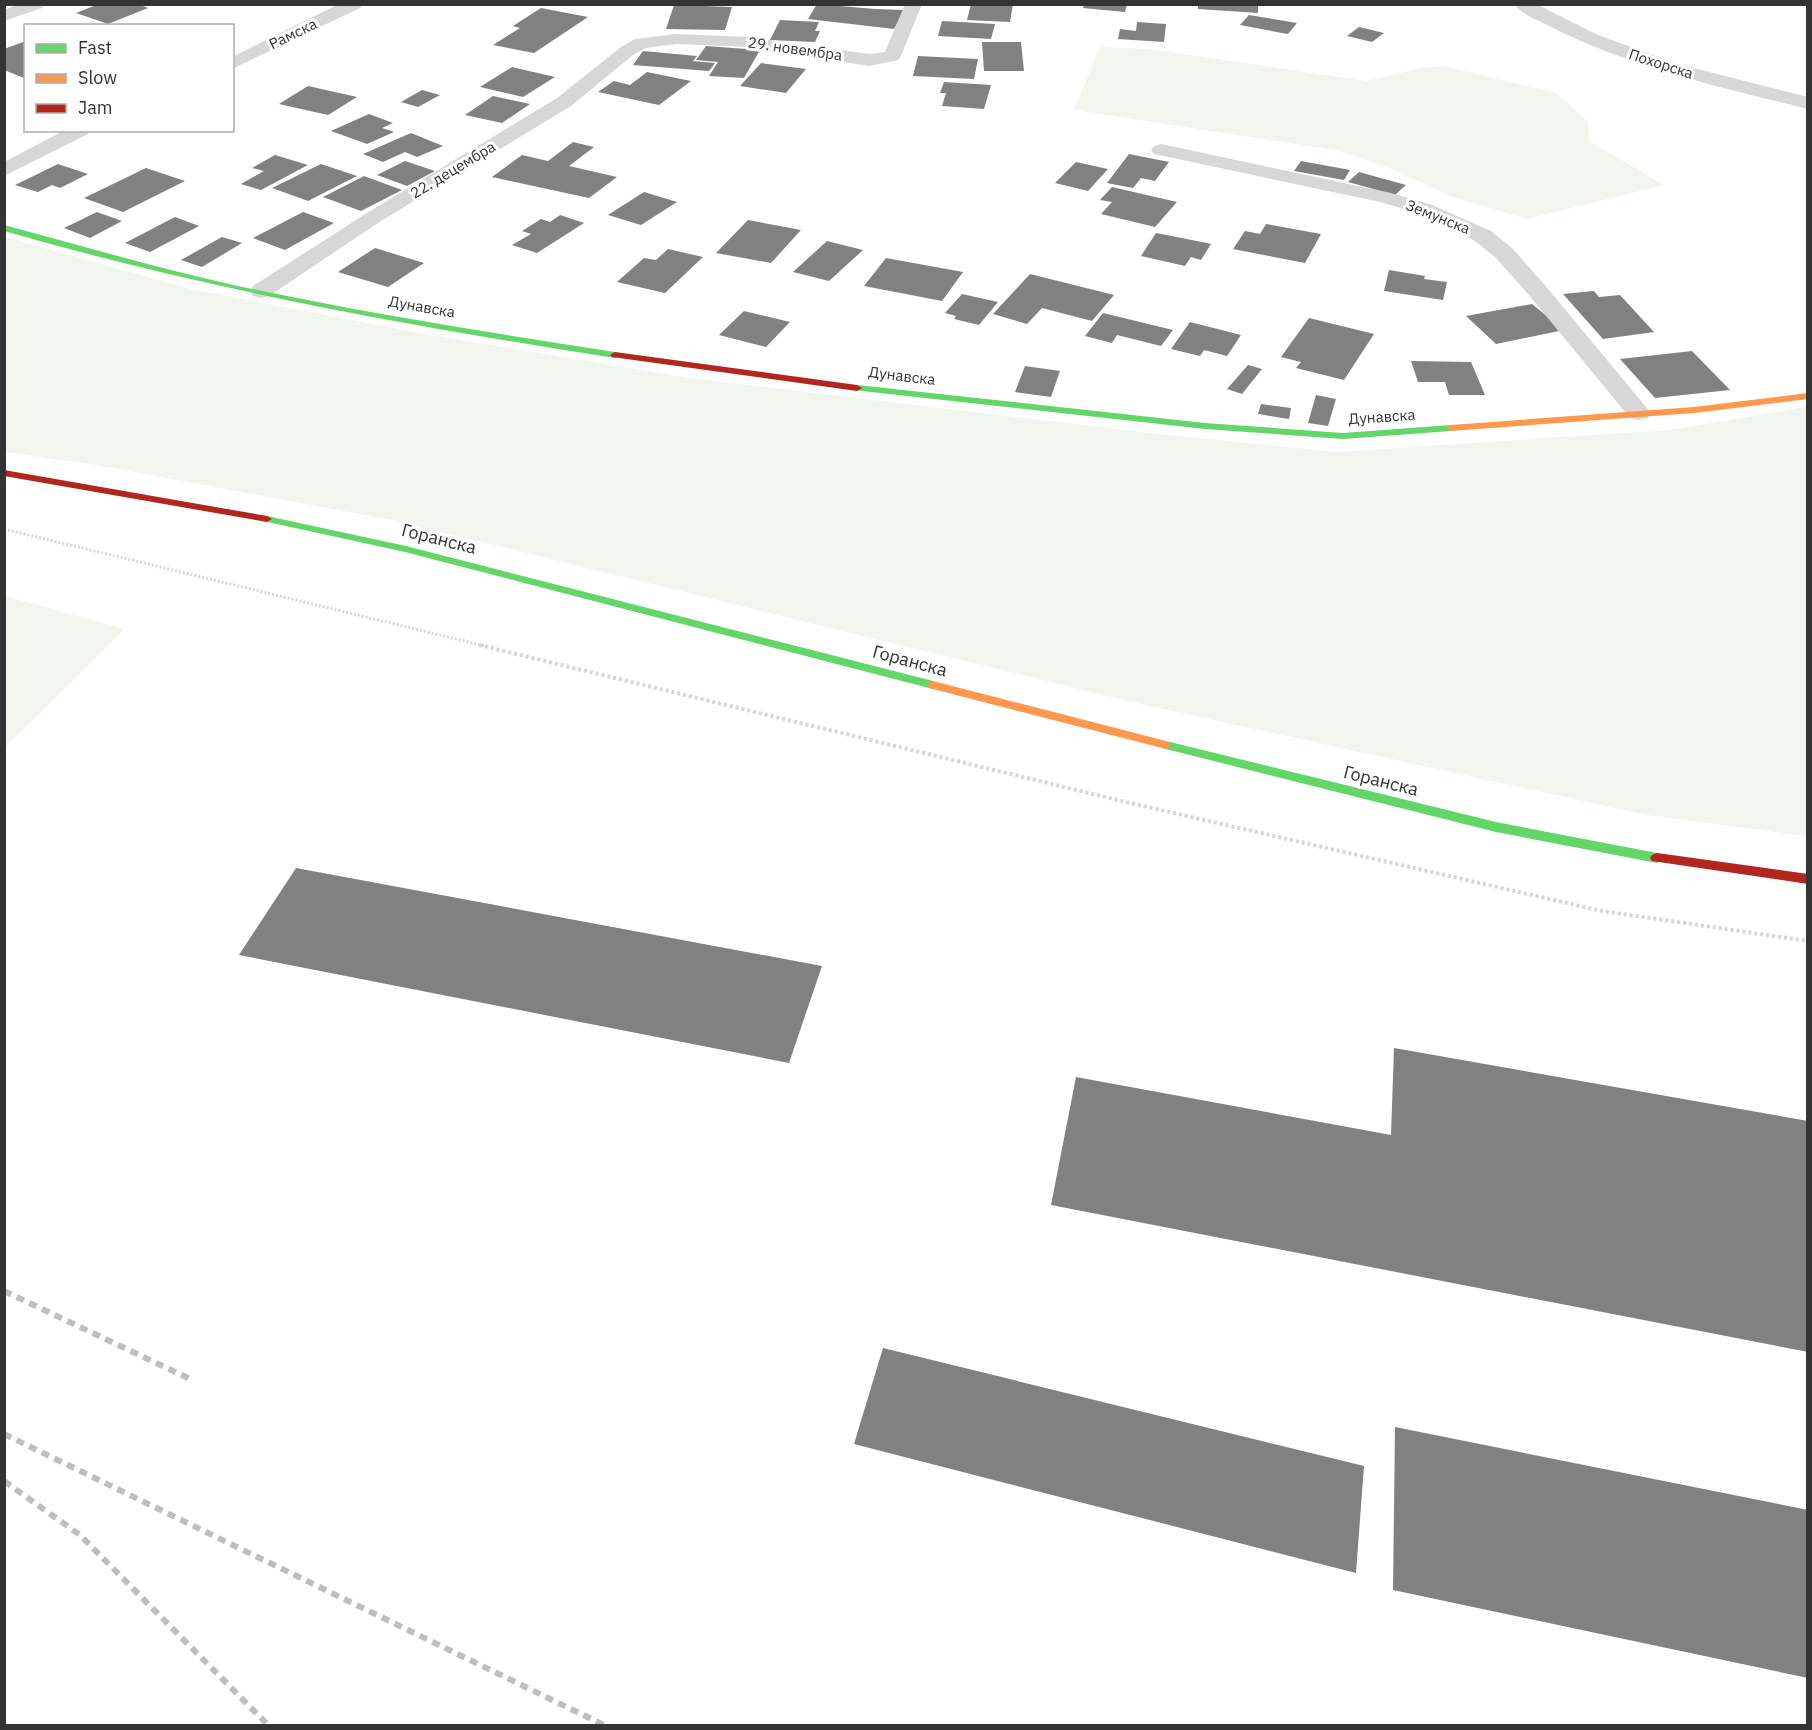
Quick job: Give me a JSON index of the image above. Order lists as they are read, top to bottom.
{
  "streets": {
    "street": [
      "Рамска",
      "29. новембра",
      "Похорска",
      "22. децембра",
      "Земунска",
      "Дунавска",
      "Горанска"
    ]
  },
  "crossings": [
    ["29. новембра", "22. децембра"],
    ["22. децембра", "Дунавска"],
    ["Земунска", "Дунавска"]
  ],
  "legend": ["Fast", "Slow", "Jam"]
}
